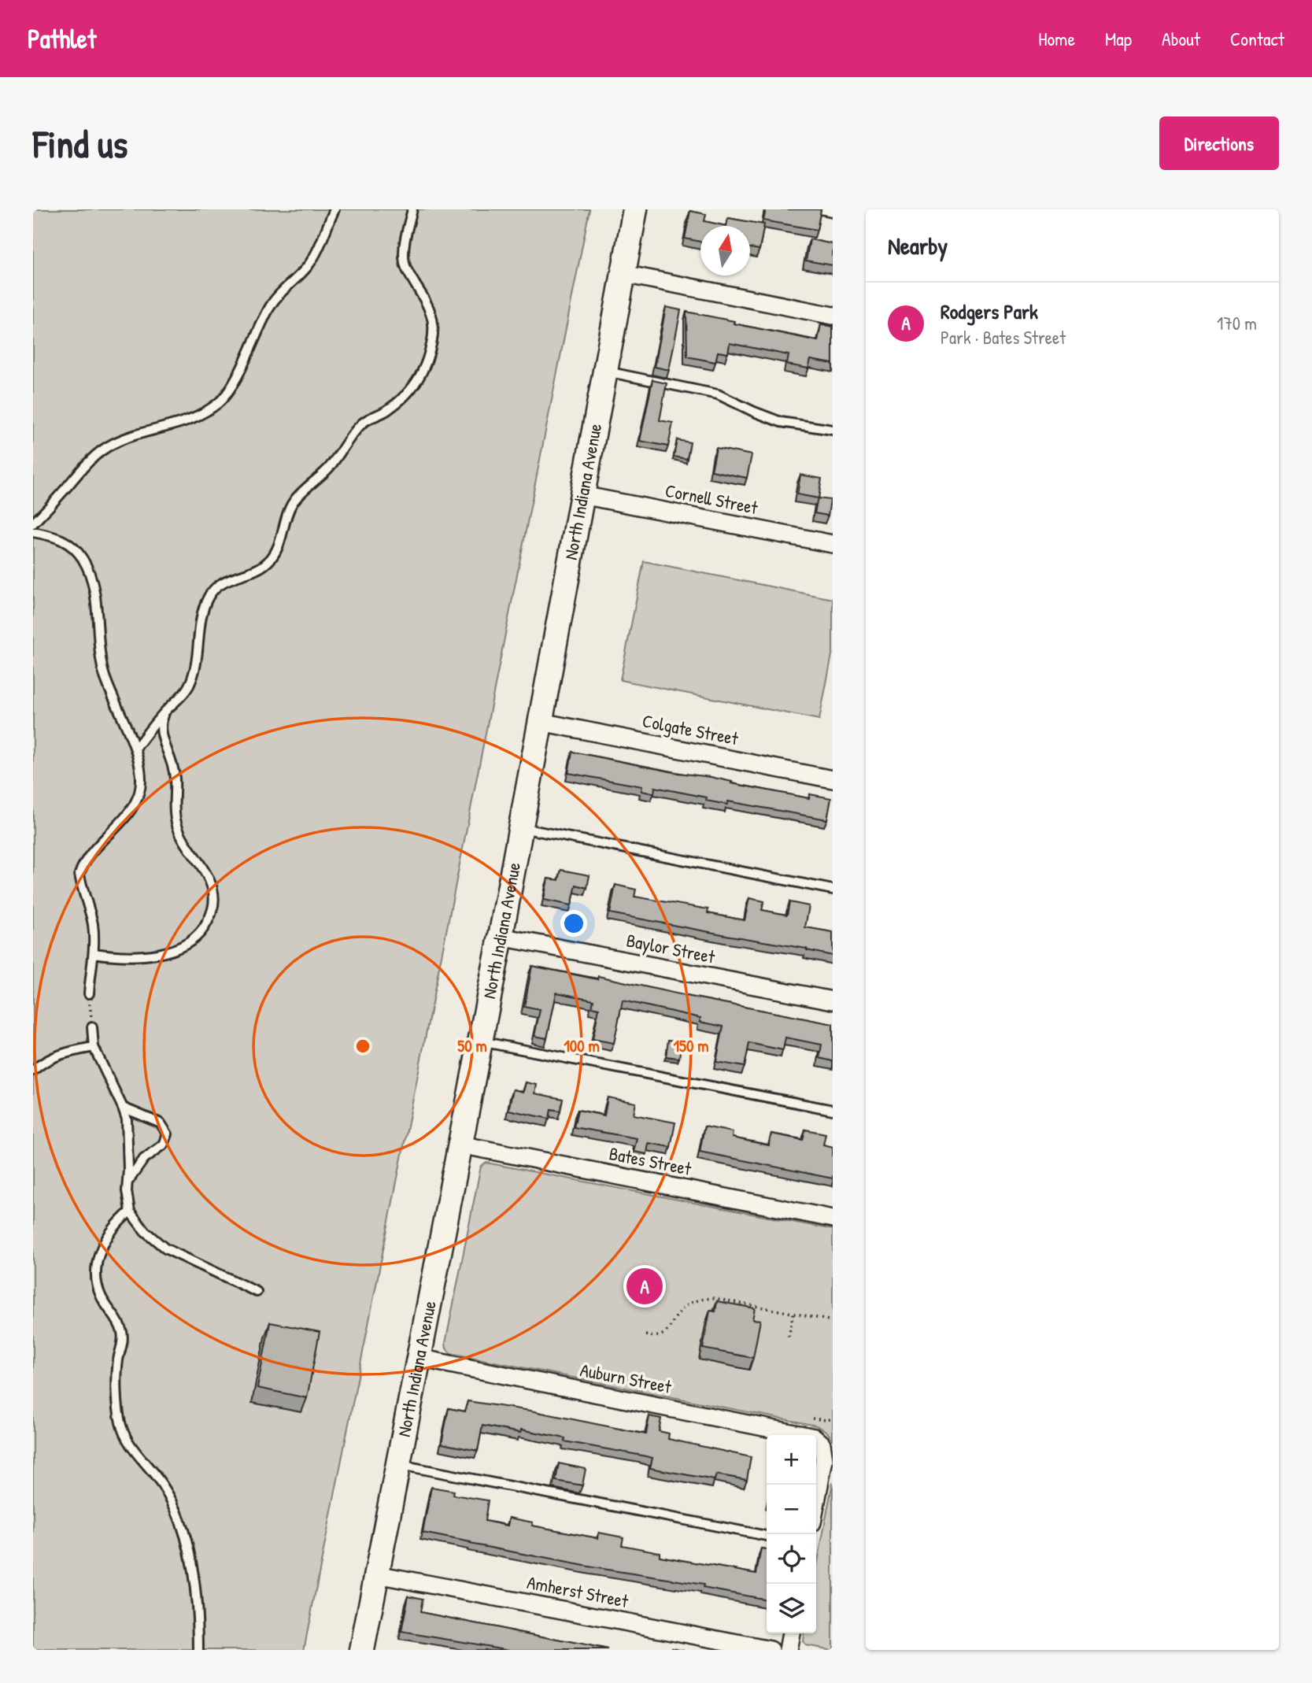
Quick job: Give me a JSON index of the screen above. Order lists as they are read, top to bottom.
{
  "streets": {
    "main road": ["North Indiana Avenue"],
    "street": [
      "Cornell Street",
      "Colgate Street",
      "Baylor Street",
      "Bates Street",
      "Auburn Street",
      "Amherst Street"
    ]
  },
  "crossings": [
    ["North Indiana Avenue", "Cornell Street"],
    ["North Indiana Avenue", "Colgate Street"],
    ["North Indiana Avenue", "Baylor Street"],
    ["North Indiana Avenue", "Bates Street"],
    ["North Indiana Avenue", "Auburn Street"],
    ["North Indiana Avenue", "Amherst Street"]
  ],
  "north": "top",
  "page": {
    "header": "Pathlet",
    "nav": [
      "Home",
      "Map",
      "About",
      "Contact"
    ],
    "buttons": "Directions",
    "title": "Find us",
    "heading": "Nearby",
    "list": [
      {
        "mark": "A",
        "name": "Rodgers Park",
        "note": "Park · Bates Street",
        "value": "170 m"
      }
    ],
    "pins": "A",
    "map_buttons": ["+", "−"]
  },
  "rings": ["50 m", "100 m", "150 m"]
}
